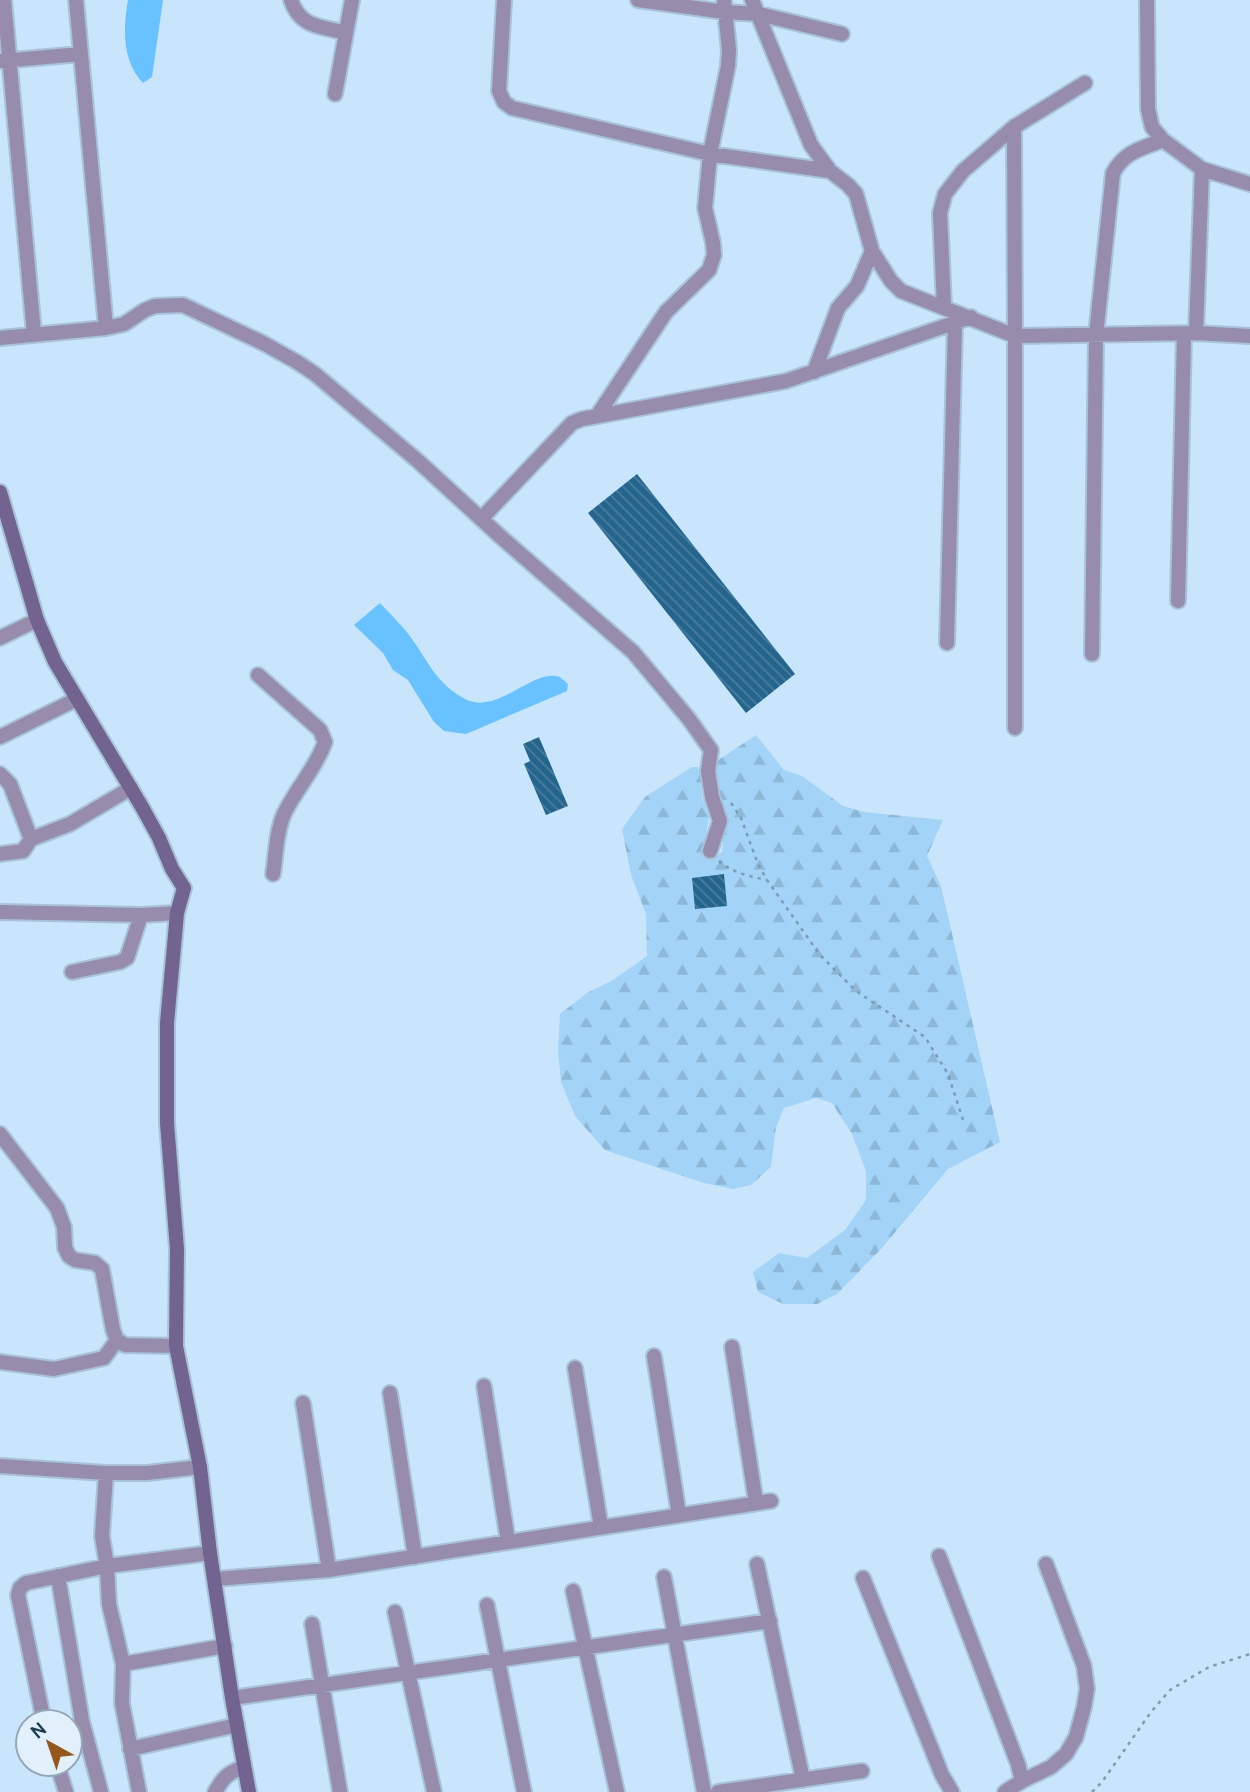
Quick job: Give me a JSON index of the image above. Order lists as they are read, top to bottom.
{
  "north": "top left"
}
